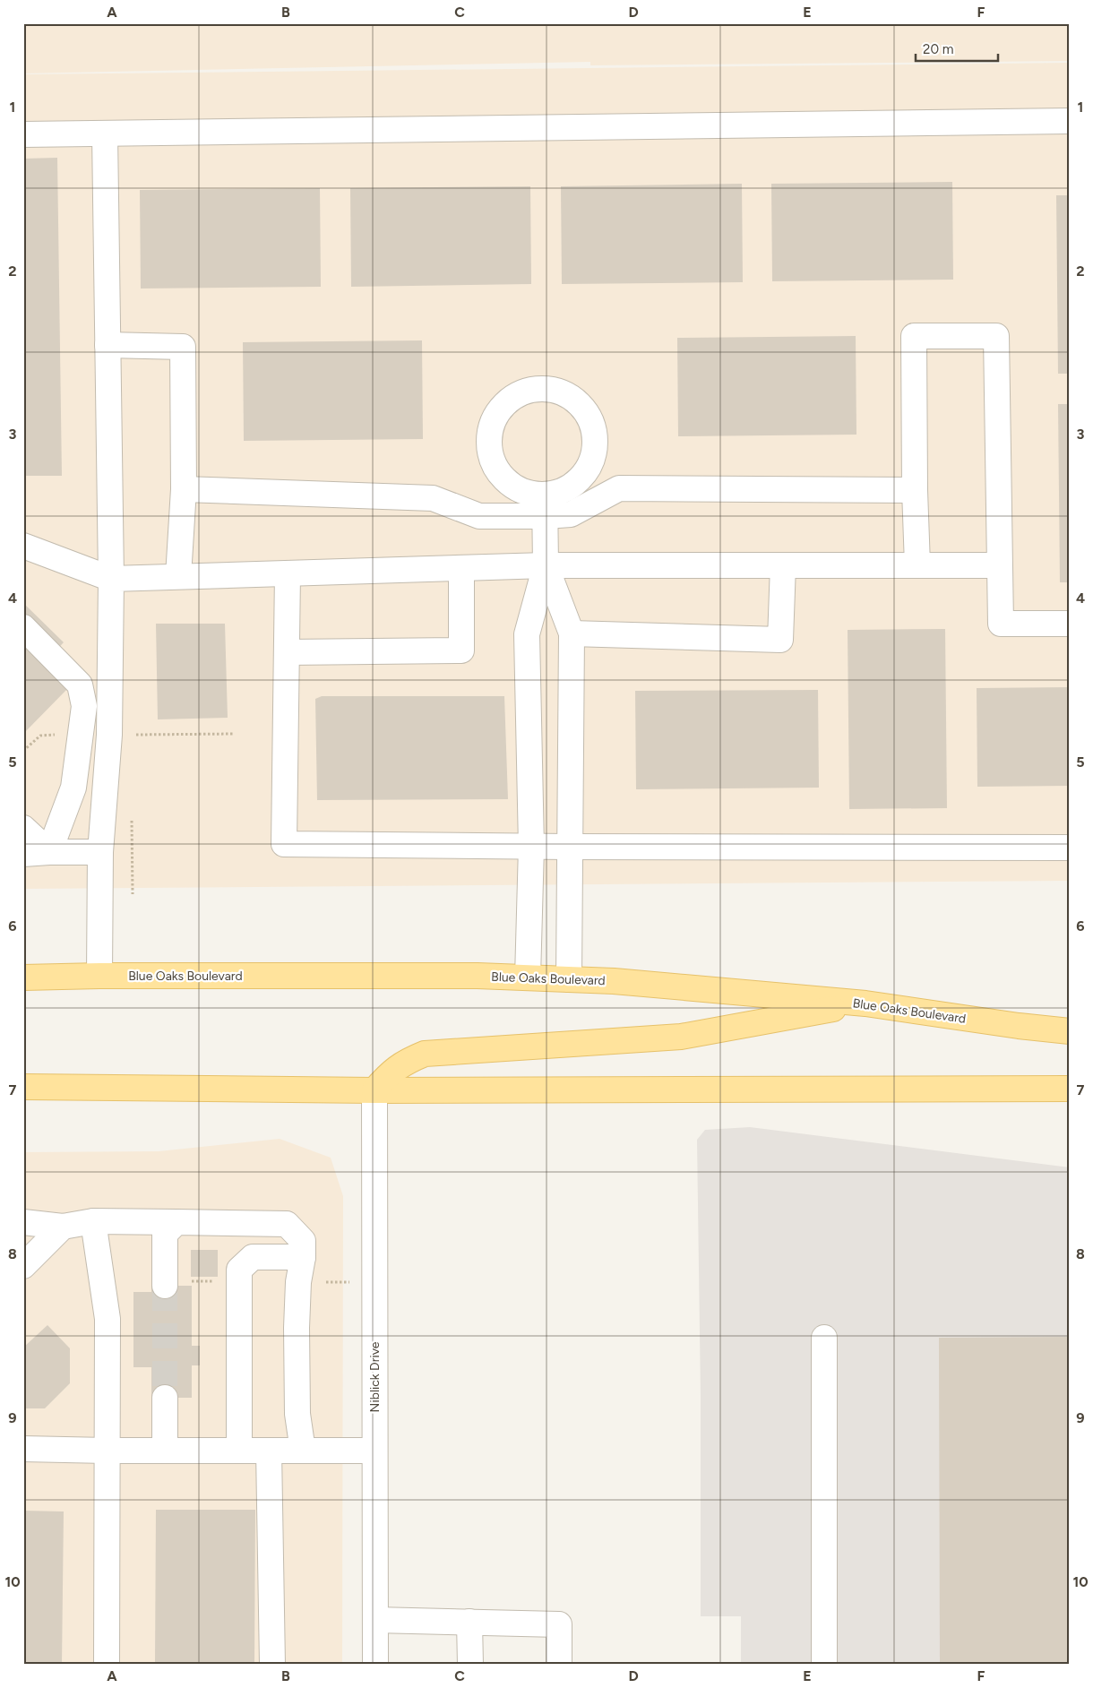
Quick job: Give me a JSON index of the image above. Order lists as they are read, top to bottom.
{
  "streets": {
    "main road": ["Blue Oaks Boulevard"],
    "street": ["Niblick Drive"]
  },
  "scale_bar": "20 m",
  "grid": {
    "columns": [
      "A",
      "B",
      "C",
      "D",
      "E",
      "F"
    ],
    "rows": [
      "1",
      "2",
      "3",
      "4",
      "5",
      "6",
      "7",
      "8",
      "9",
      "10"
    ]
  }
}
